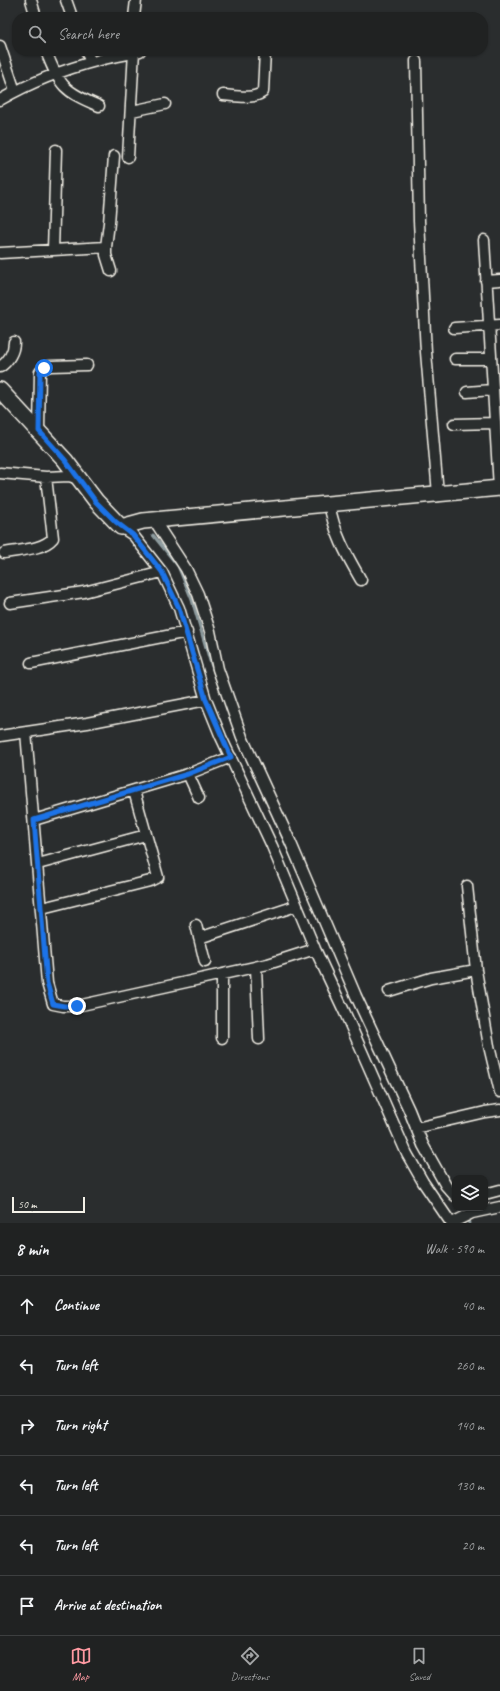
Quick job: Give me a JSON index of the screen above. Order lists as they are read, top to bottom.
{
  "scale_bar": "50 m",
  "page": {
    "search": "Search here",
    "scale": "50 m",
    "heading": ["8 min", "Walk · 590 m"],
    "list": [
      ["Continue", "40 m"],
      ["Turn left", "260 m"],
      ["Turn right", "140 m"],
      ["Turn left", "130 m"],
      ["Turn left", "20 m"],
      "Arrive at destination"
    ],
    "nav": ["Map", "Directions", "Saved"]
  }
}
